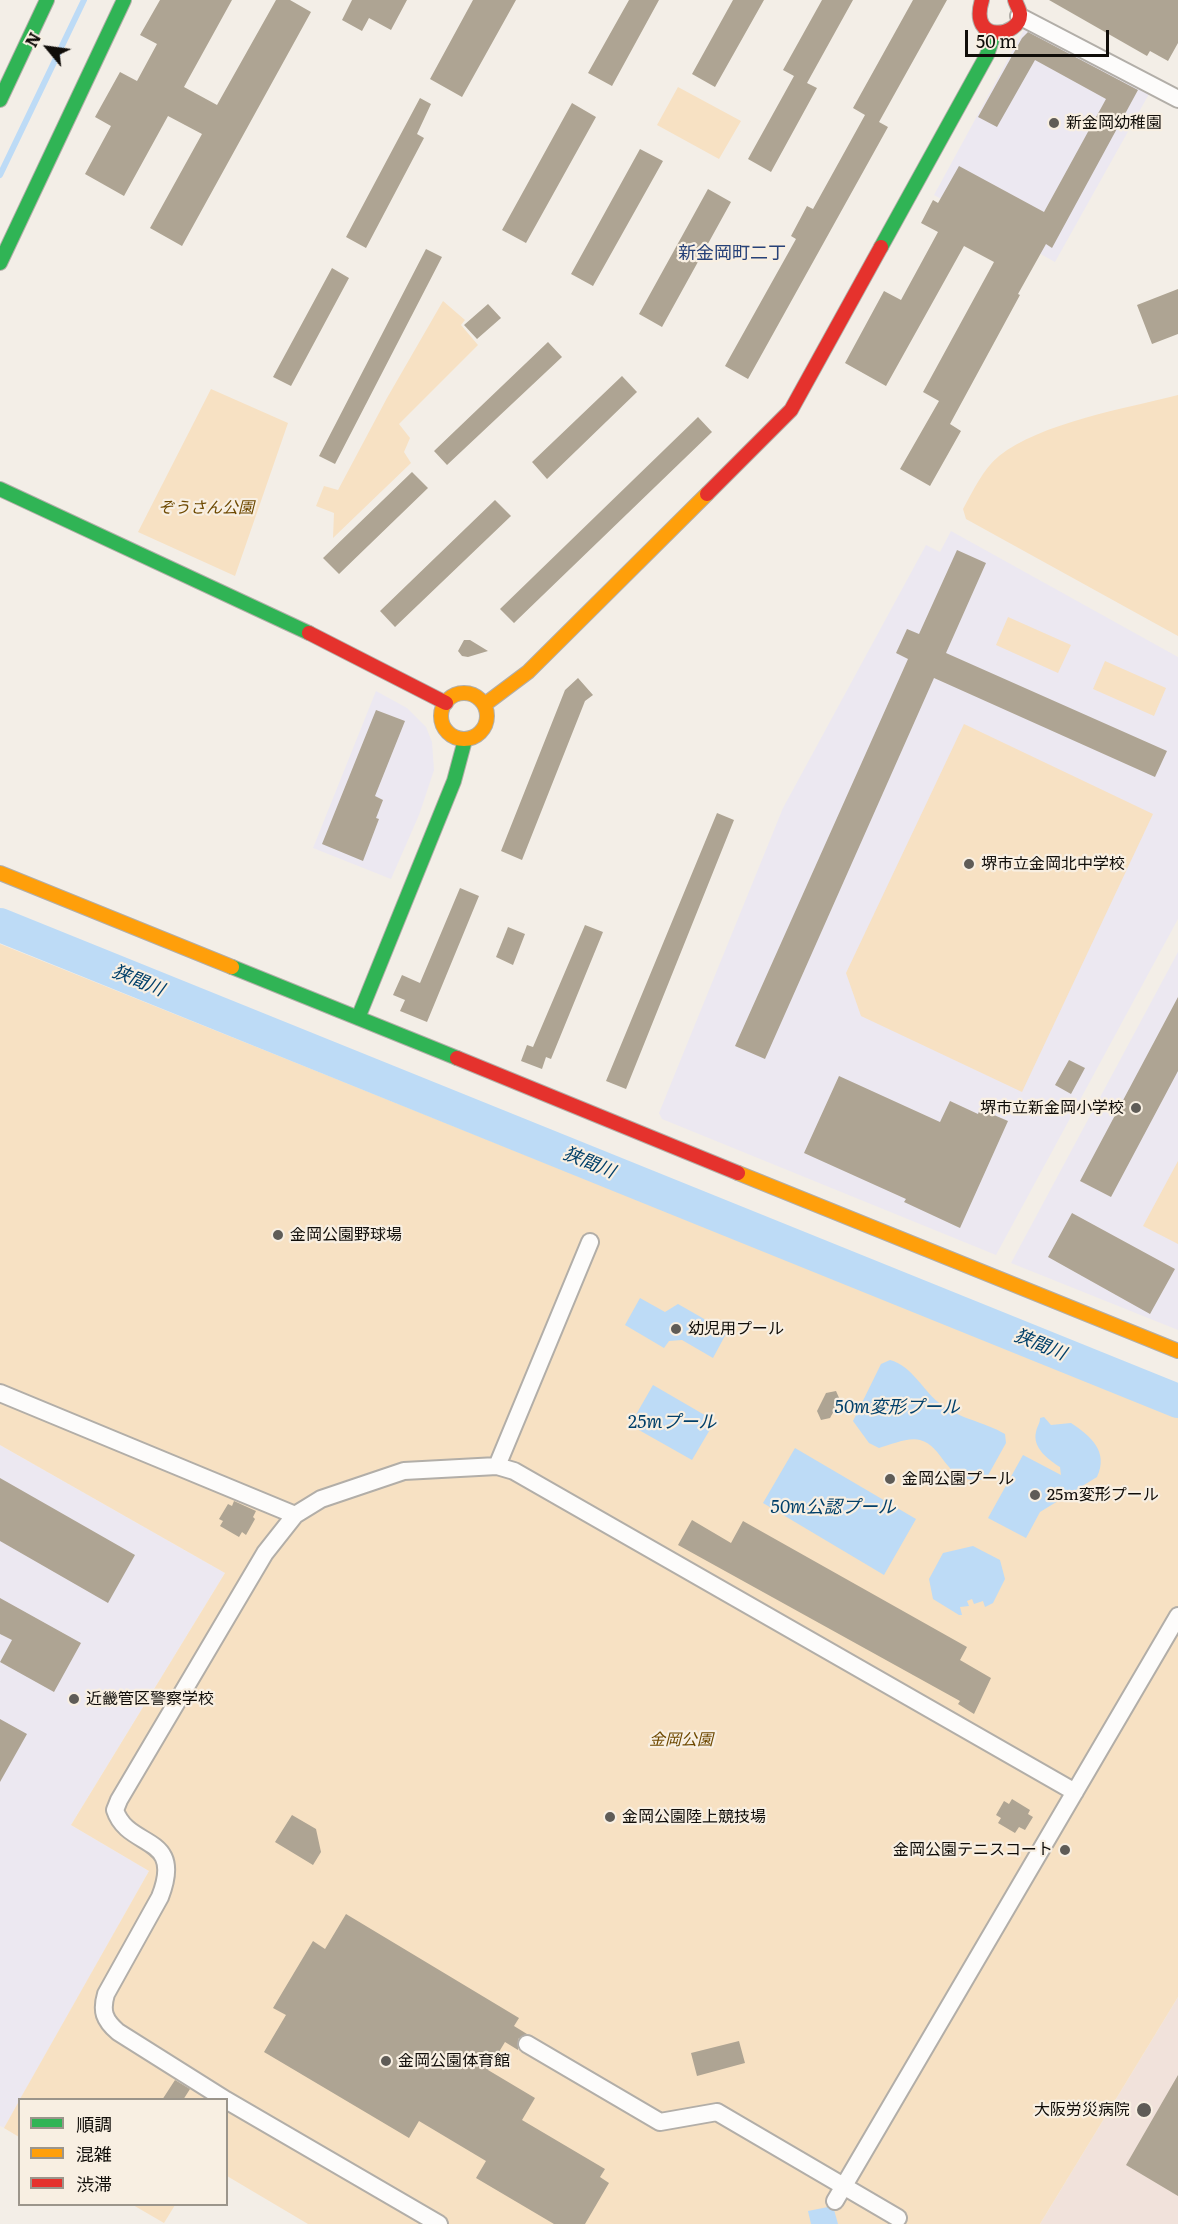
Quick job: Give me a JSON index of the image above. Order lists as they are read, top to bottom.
{
  "districts": ["新金岡町二丁"],
  "water": [
    "狭間川",
    "50m変形プール",
    "25mプール",
    "50m公認プール"
  ],
  "parks": ["ぞうさん公園", "金岡公園"],
  "places": [
    "新金岡幼稚園",
    "堺市立金岡北中学校",
    "堺市立新金岡小学校",
    "金岡公園野球場",
    "幼児用プール",
    "金岡公園プール",
    "25m変形プール",
    "近畿管区警察学校",
    "金岡公園陸上競技場",
    "金岡公園テニスコート",
    "金岡公園体育館",
    "大阪労災病院"
  ],
  "legend": ["順調", "混雑", "渋滞"],
  "scale_bar": "50 m",
  "north": "top left"
}
